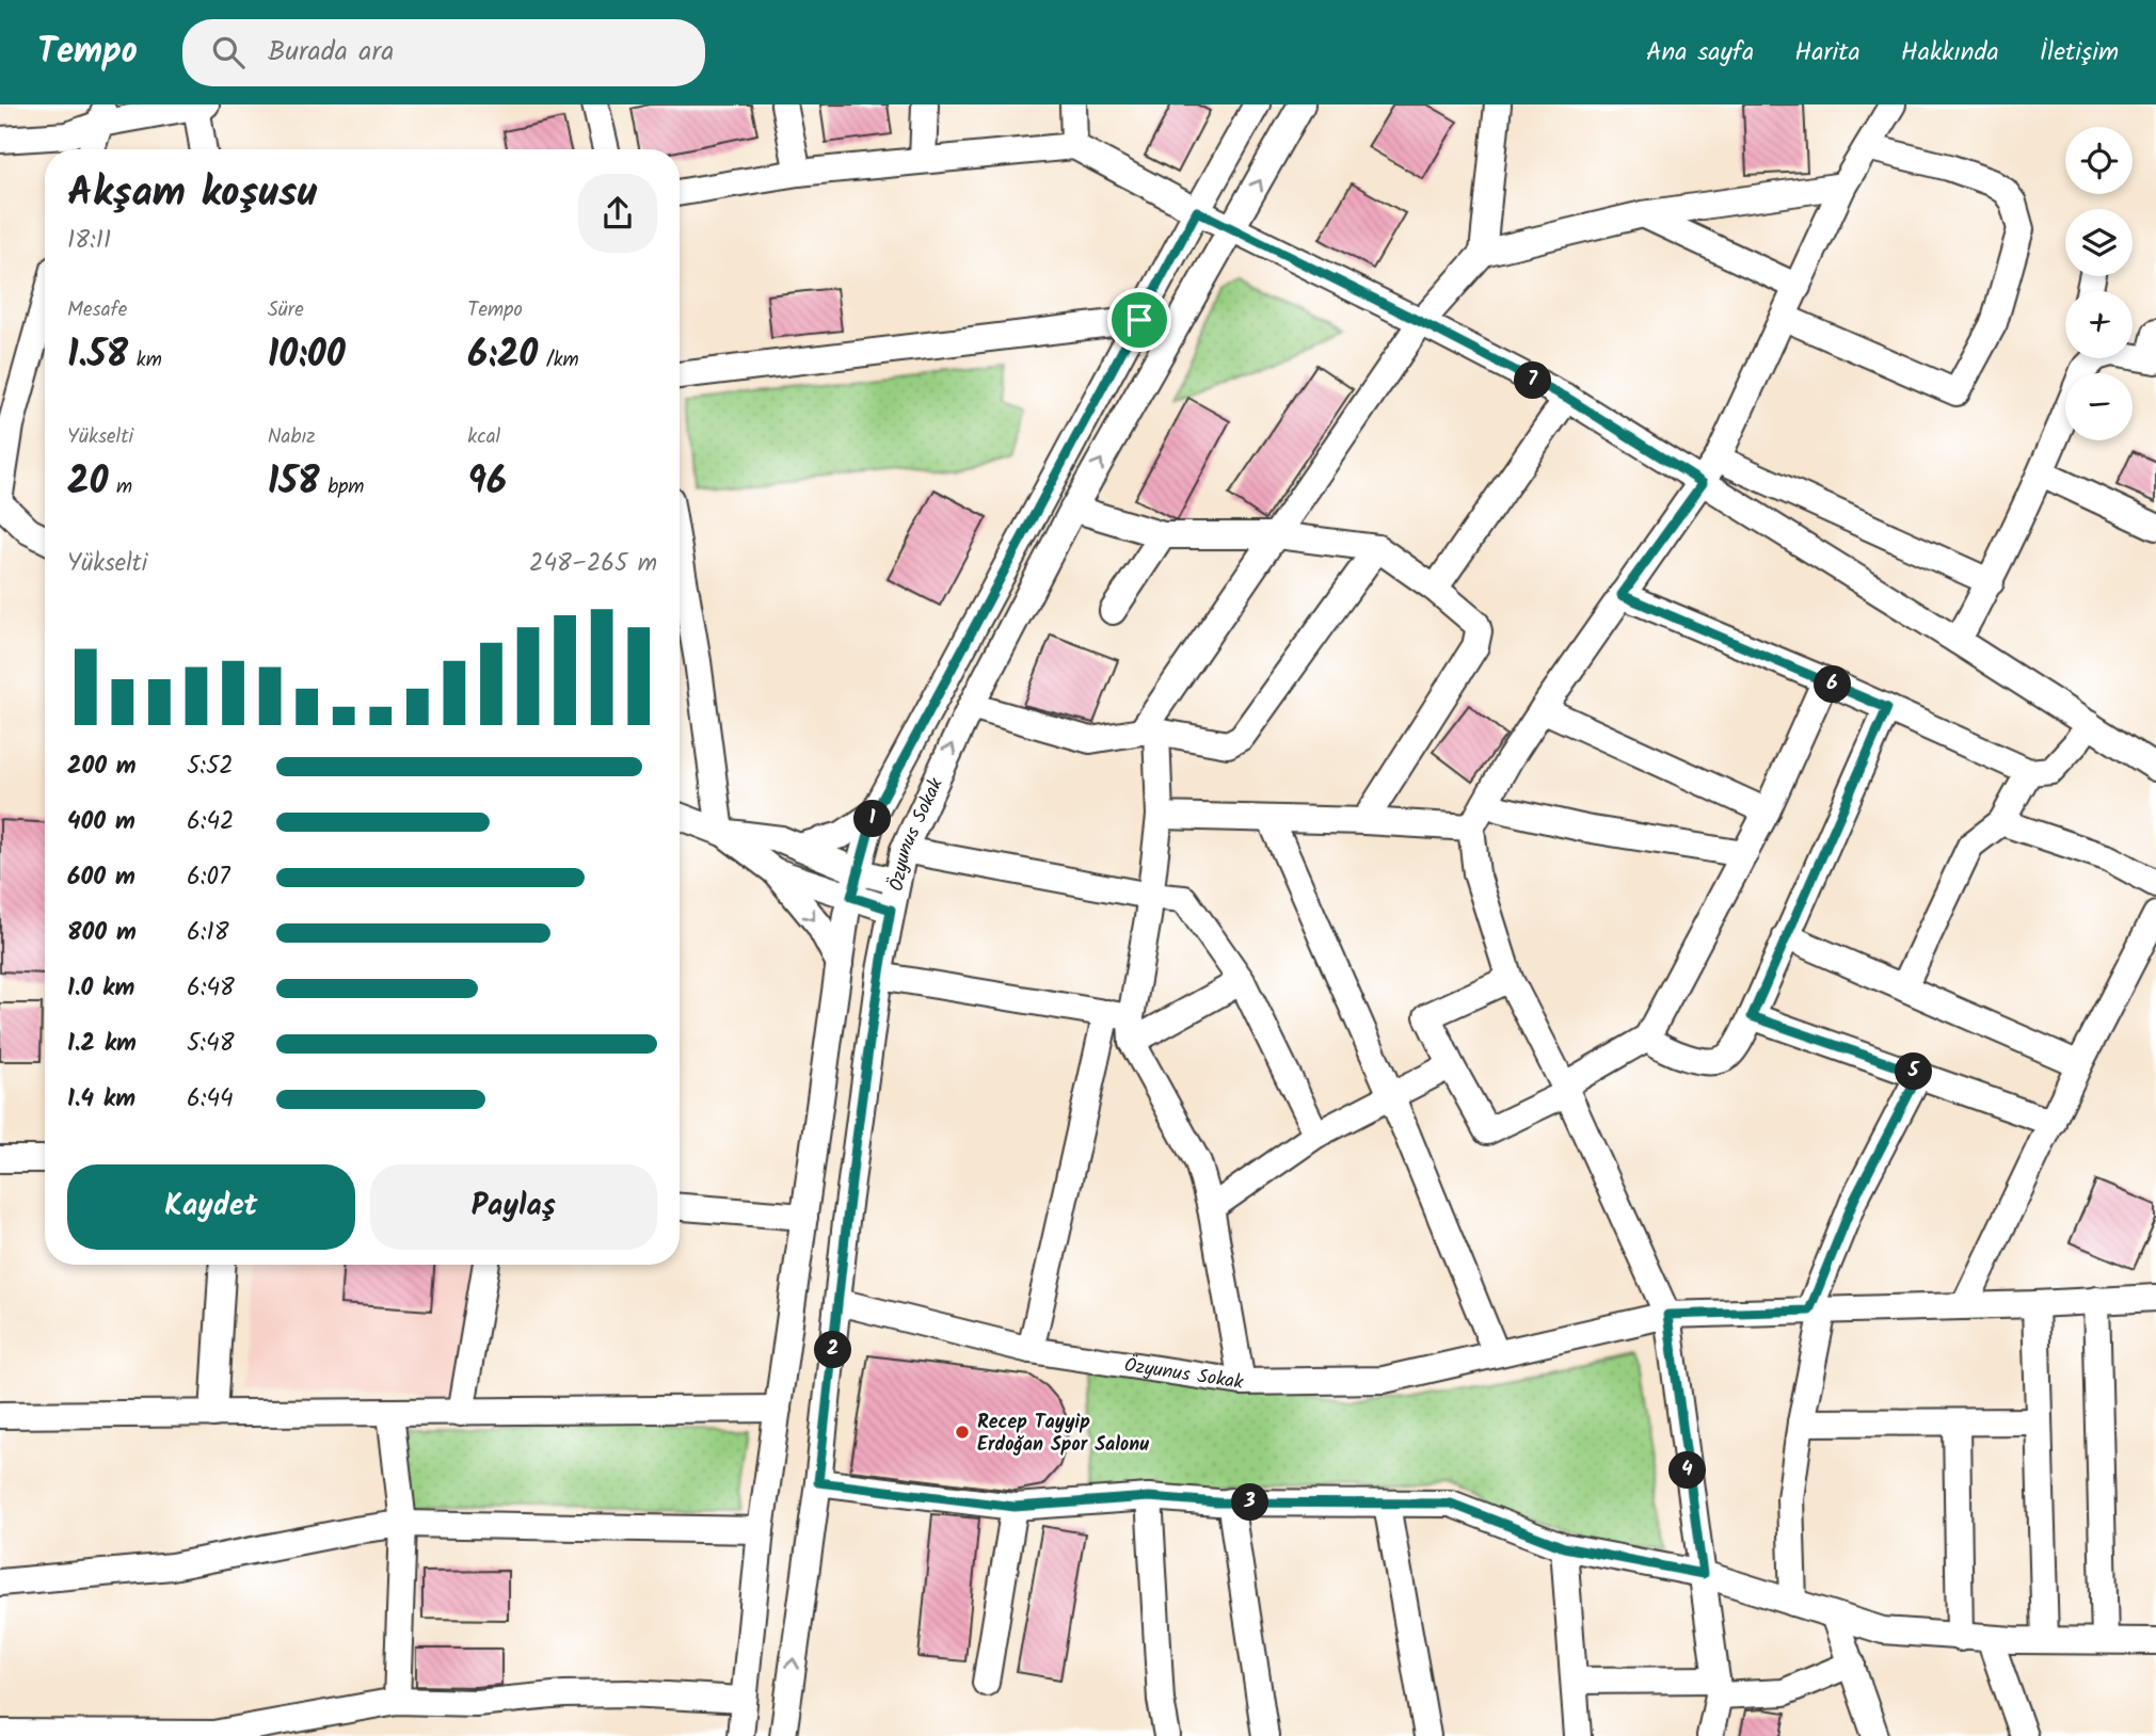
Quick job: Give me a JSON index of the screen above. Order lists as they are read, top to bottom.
{
  "streets": {
    "street": ["Özyunus Sokak"]
  },
  "places": ["Recep Tayyip Erdoğan Spor Salonu"],
  "page": {
    "header": "Tempo",
    "search": "Burada ara",
    "nav": [
      "Ana sayfa",
      "Harita",
      "Hakkında",
      "İletişim"
    ],
    "map_buttons": ["+", "−"],
    "heading": ["Akşam koşusu", "18:11"],
    "stats": [
      ["Mesafe", "1.58 km"],
      ["Süre", "10:00"],
      ["Tempo", "6:20 /km"],
      ["Yükselti", "20 m"],
      ["Nabız", "158 bpm"],
      ["kcal", "96"]
    ],
    "pins": [
      "7",
      "6",
      "1",
      "5",
      "2",
      "4",
      "3"
    ],
    "chart": ["Yükselti", "248–265 m"],
    "list": [
      {
        "name": "200 m",
        "note": "5:52"
      },
      {
        "name": "400 m",
        "note": "6:42"
      },
      {
        "name": "600 m",
        "note": "6:07"
      },
      {
        "name": "800 m",
        "note": "6:18"
      },
      {
        "name": "1.0 km",
        "note": "6:48"
      },
      {
        "name": "1.2 km",
        "note": "5:48"
      },
      {
        "name": "1.4 km",
        "note": "6:44"
      }
    ],
    "buttons": ["Kaydet", "Paylaş"]
  }
}
